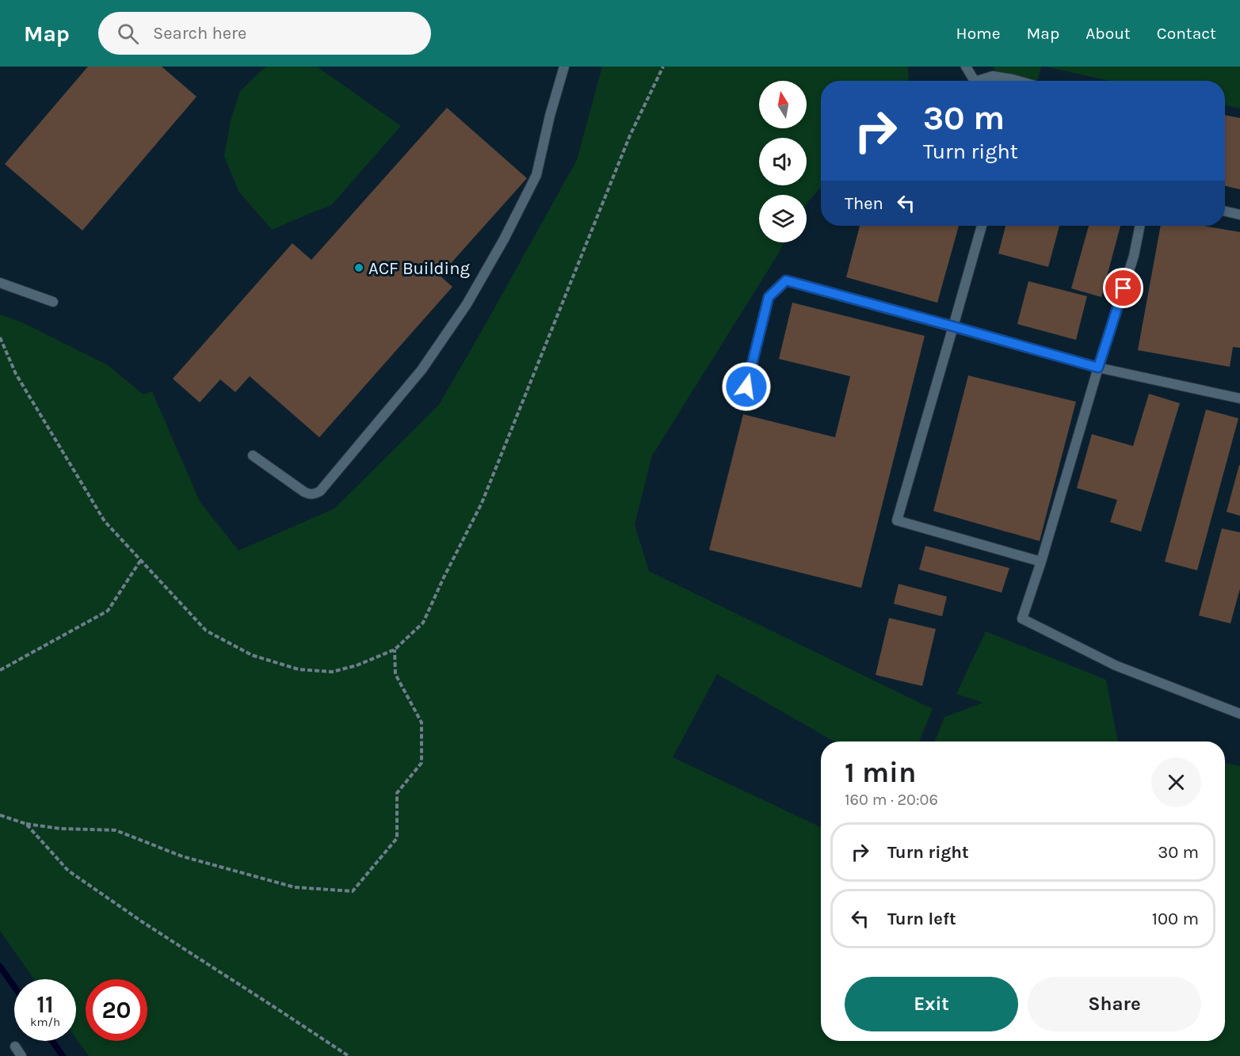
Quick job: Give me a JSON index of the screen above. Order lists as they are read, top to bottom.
{
  "places": ["ACF Building"],
  "north": "top",
  "page": {
    "header": "Map",
    "search": "Search here",
    "nav": [
      "Home",
      "Map",
      "About",
      "Contact"
    ],
    "turn": ["30 m", "Turn right"],
    "then": "Then",
    "heading": ["1 min", "160 m · 20:06"],
    "list": [
      {
        "name": "Turn right",
        "value": "30 m"
      },
      {
        "name": "Turn left",
        "value": "100 m"
      }
    ],
    "buttons": ["Exit", "Share"],
    "speed": "11 km/h",
    "limit": "20"
  }
}
